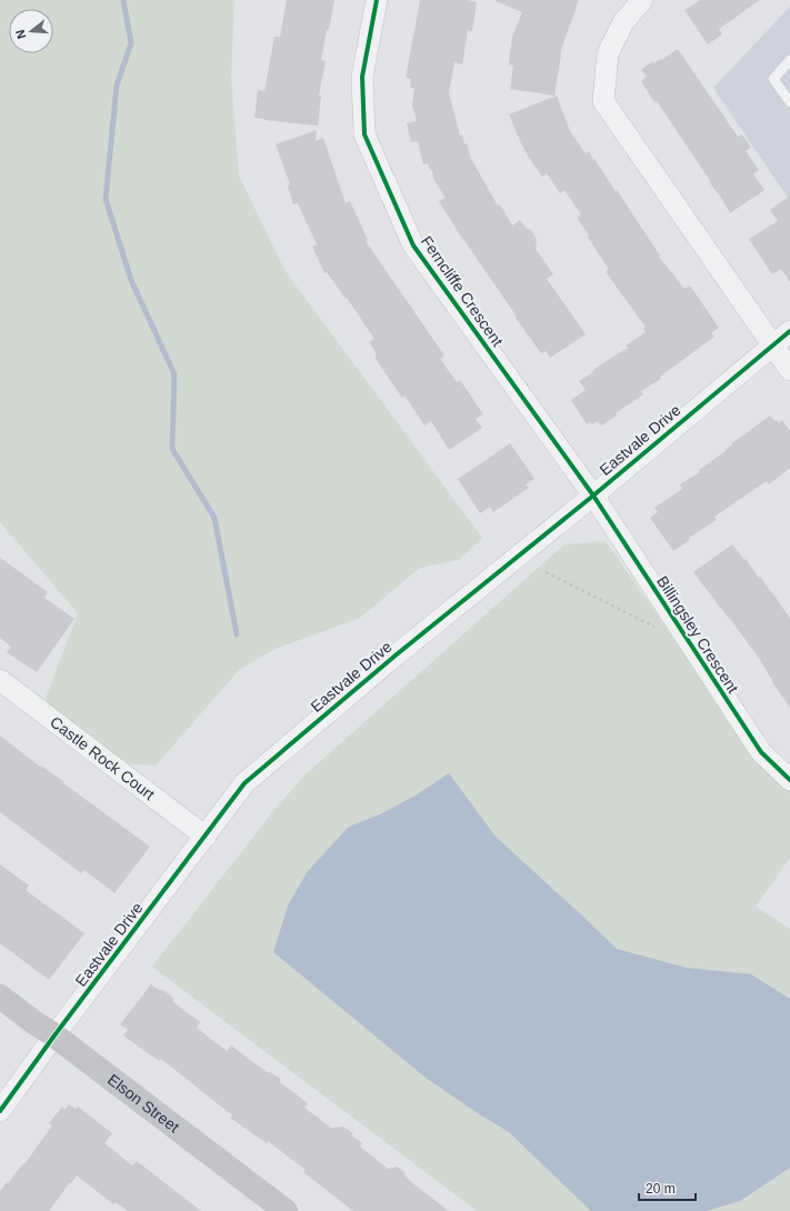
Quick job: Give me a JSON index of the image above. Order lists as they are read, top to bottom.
{
  "streets": {
    "street": [
      "Ferncliffe Crescent",
      "Eastvale Drive",
      "Billingsley Crescent",
      "Castle Rock Court",
      "Elson Street"
    ]
  },
  "crossings": [
    ["Ferncliffe Crescent", "Eastvale Drive"],
    ["Ferncliffe Crescent", "Billingsley Crescent"],
    ["Eastvale Drive", "Billingsley Crescent"],
    ["Eastvale Drive", "Castle Rock Court"],
    ["Eastvale Drive", "Elson Street"]
  ],
  "scale_bar": "20 m",
  "north": "left"
}
